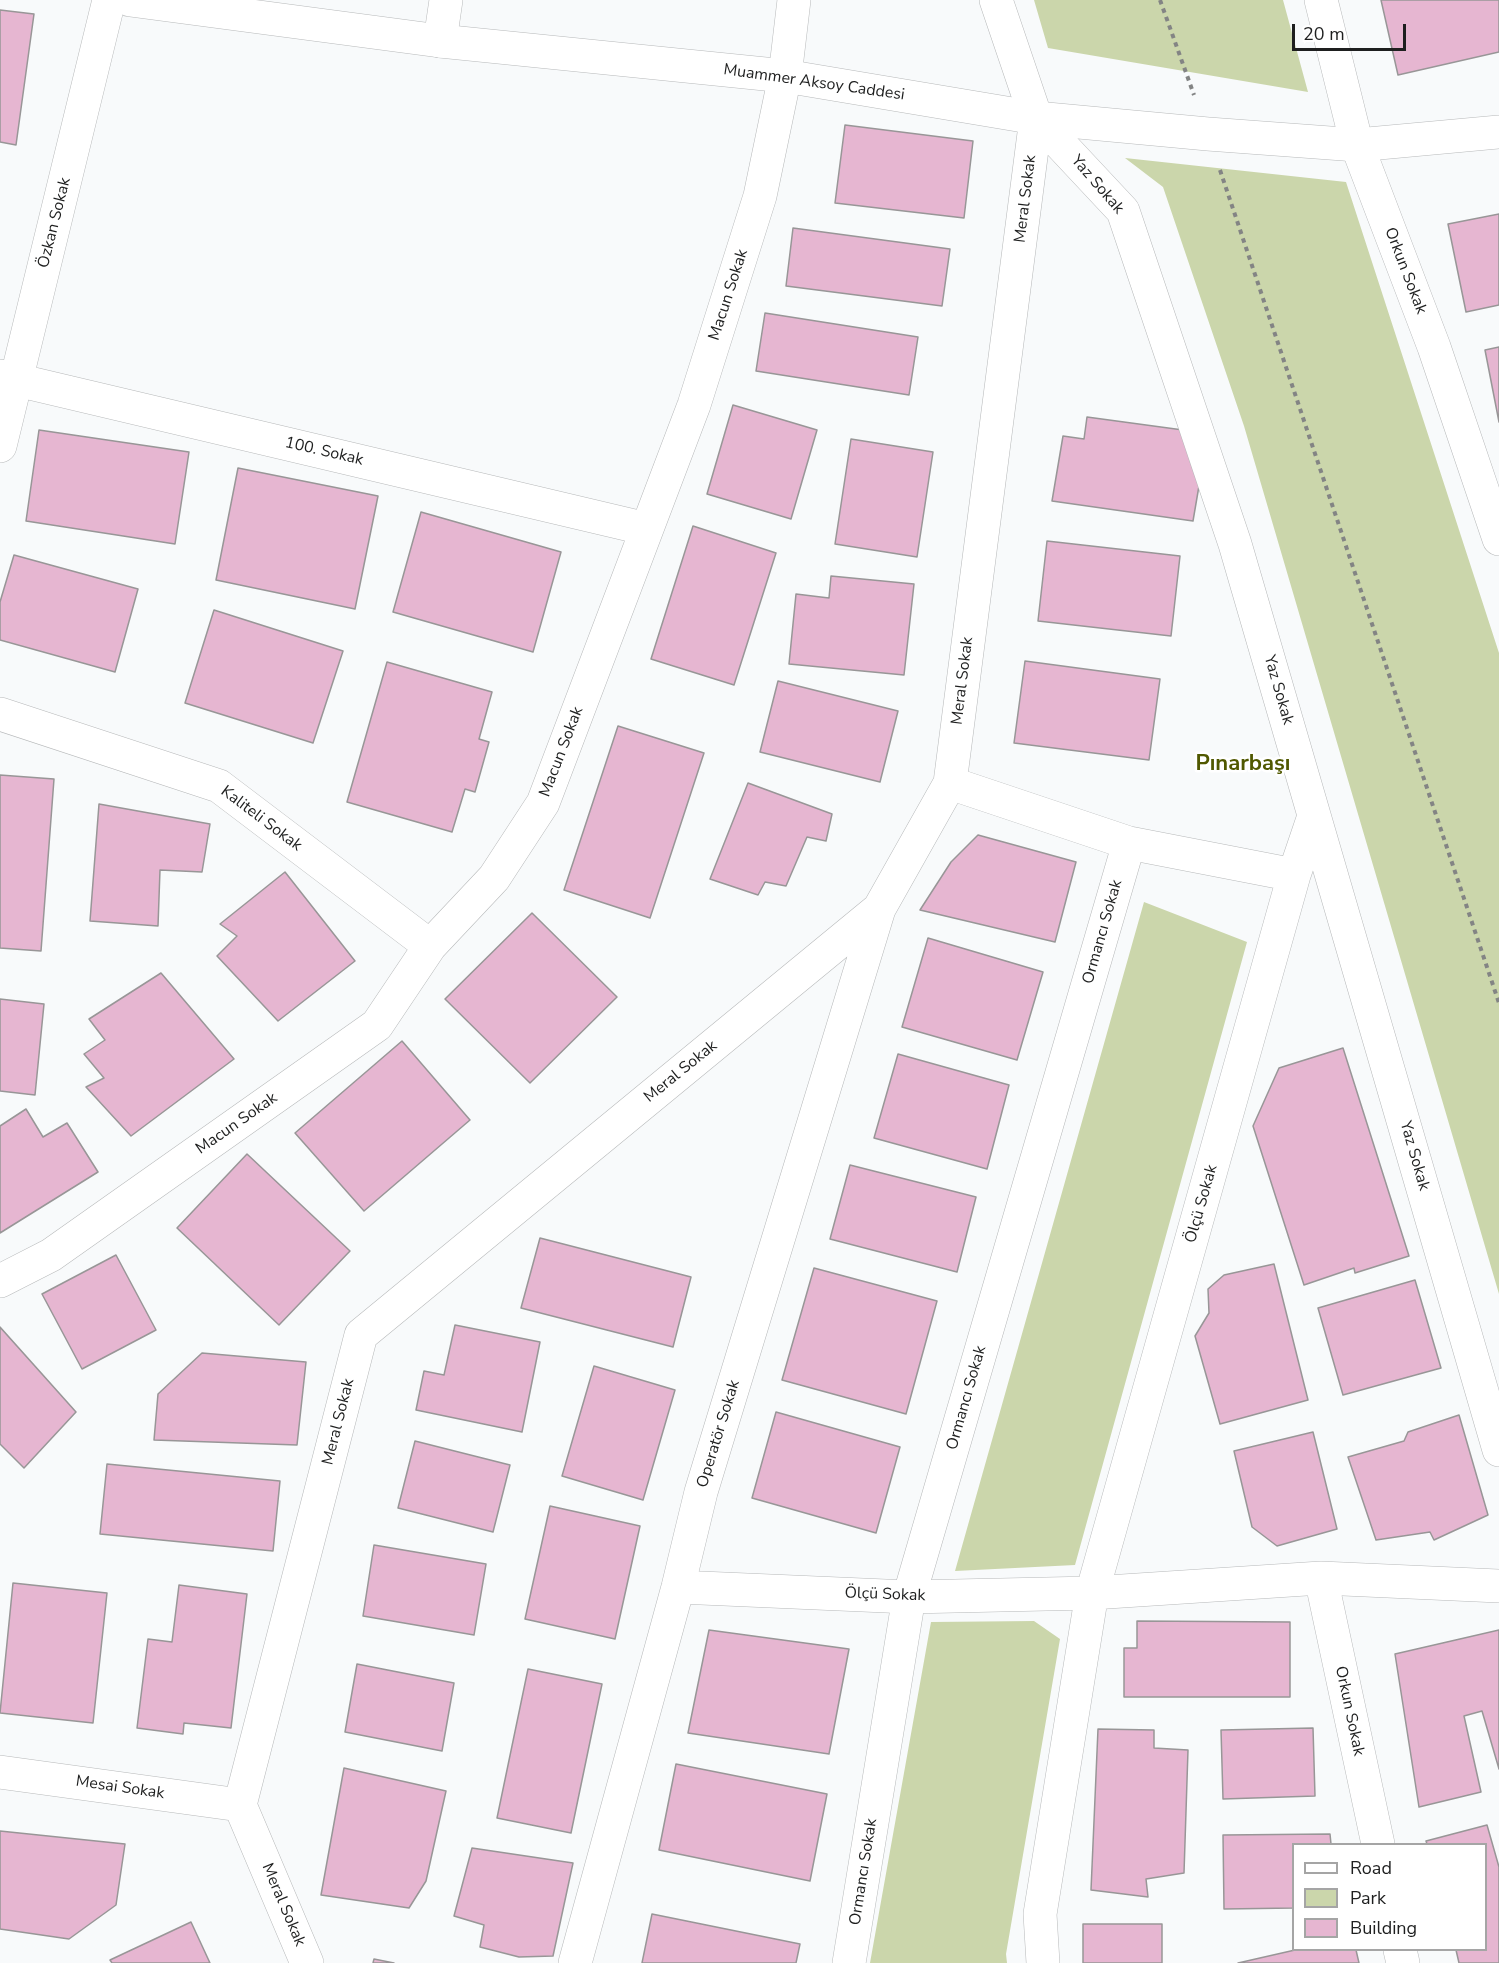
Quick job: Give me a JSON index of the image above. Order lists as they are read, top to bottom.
{
  "streets": {
    "street": [
      "Muammer Aksoy Caddesi",
      "Yaz Sokak",
      "Meral Sokak",
      "Özkan Sokak",
      "Orkun Sokak",
      "Macun Sokak",
      "100. Sokak",
      "Kaliteli Sokak",
      "Ormancı Sokak",
      "Ölçü Sokak",
      "Operatör Sokak",
      "Mesai Sokak"
    ]
  },
  "crossings": [
    ["Muammer Aksoy Caddesi", "Yaz Sokak"],
    ["Muammer Aksoy Caddesi", "Meral Sokak"],
    ["Muammer Aksoy Caddesi", "Orkun Sokak"],
    ["Muammer Aksoy Caddesi", "Macun Sokak"],
    ["Yaz Sokak", "Meral Sokak"],
    ["Yaz Sokak", "Ölçü Sokak"],
    ["Meral Sokak", "Operatör Sokak"],
    ["Meral Sokak", "Mesai Sokak"],
    ["Özkan Sokak", "100. Sokak"],
    ["Orkun Sokak", "Ölçü Sokak"],
    ["Macun Sokak", "100. Sokak"],
    ["Macun Sokak", "Kaliteli Sokak"],
    ["Ormancı Sokak", "Ölçü Sokak"],
    ["Ölçü Sokak", "Operatör Sokak"]
  ],
  "districts": ["Pınarbaşı"],
  "legend": ["Road", "Park", "Building"],
  "scale_bar": "20 m"
}
